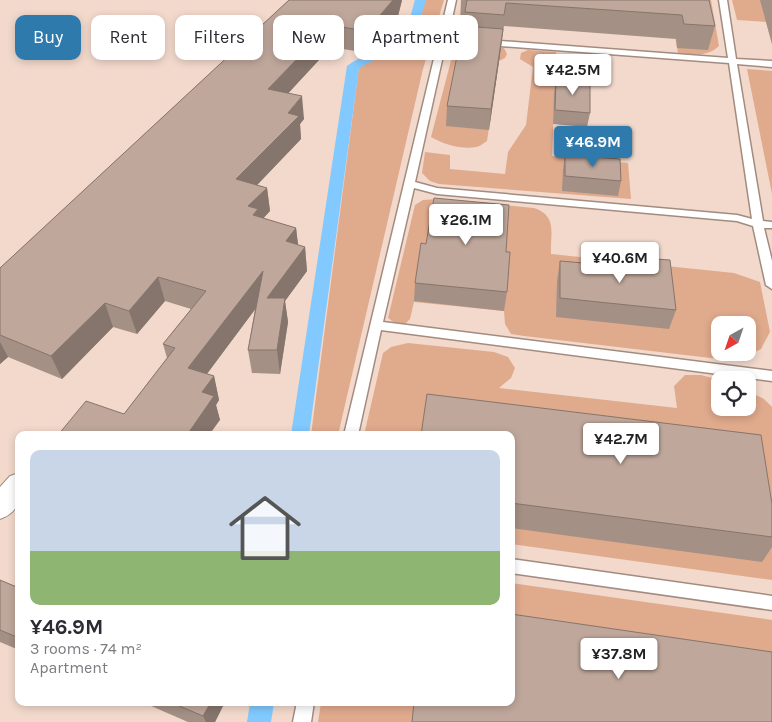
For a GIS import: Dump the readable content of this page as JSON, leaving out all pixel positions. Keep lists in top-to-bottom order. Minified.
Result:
{"north":"bottom left","page":{"chip":["Buy","Rent","Filters","New","Apartment"],"price":["¥42.5M","¥46.9M","¥26.1M","¥40.6M","¥42.7M","¥37.8M"],"list":[{"name":"¥46.9M","note":"3 rooms · 74 m² · Apartment"}]}}
